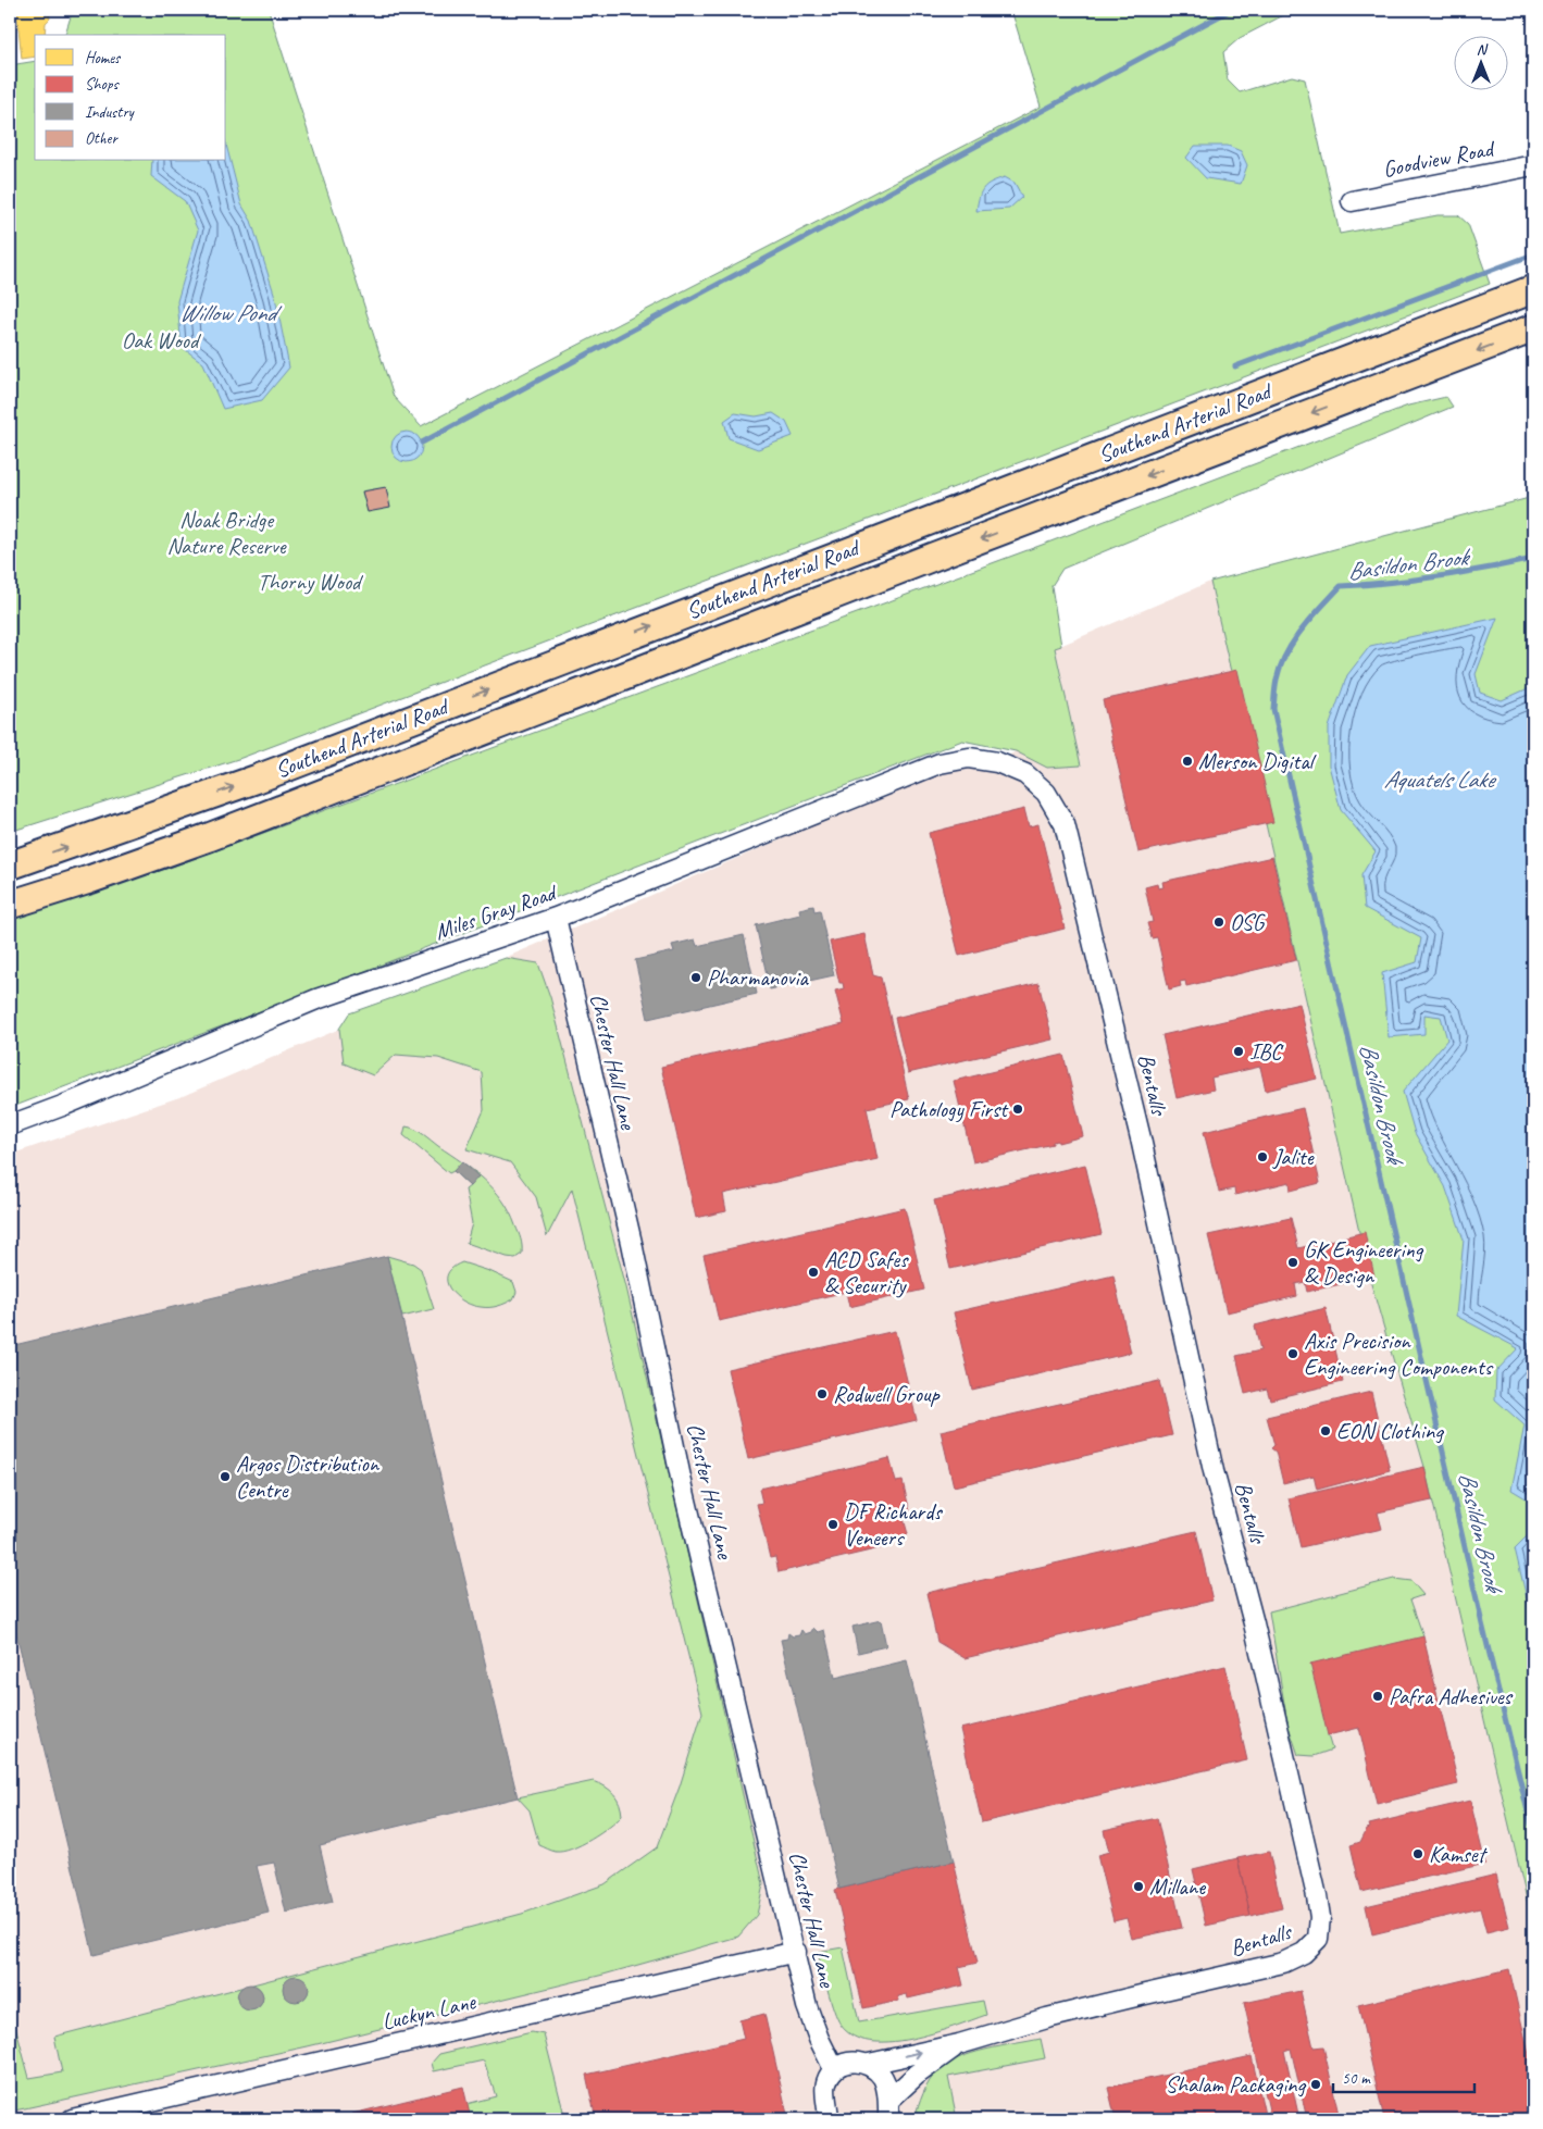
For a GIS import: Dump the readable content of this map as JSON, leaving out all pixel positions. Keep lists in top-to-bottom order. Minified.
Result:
{"streets":{"highway":["Southend Arterial Road"],"street":["Goodview Road","Miles Gray Road","Chester Hall Lane","Bentalls","Luckyn Lane"]},"crossings":[["Miles Gray Road","Chester Hall Lane"],["Miles Gray Road","Bentalls"],["Chester Hall Lane","Bentalls"],["Chester Hall Lane","Luckyn Lane"]],"water":["Willow Pond","Basildon Brook","Aquatels Lake"],"parks":["Oak Wood","Noak Bridge Nature Reserve","Thorny Wood"],"places":["Merson Digital","OSG","Pharmanovia","IBC","Pathology First","Jalite","GK Engineering & Design","ACD Safes & Security","Axis Precision Engineering Components","Rodwell Group","EON Clothing","Argos Distribution Centre","DF Richards Veneers","Pafra Adhesives","Kamset","Millane","Shalam Packaging"],"legend":["Homes","Shops","Industry","Other"],"scale_bar":"50 m","north":"top"}
